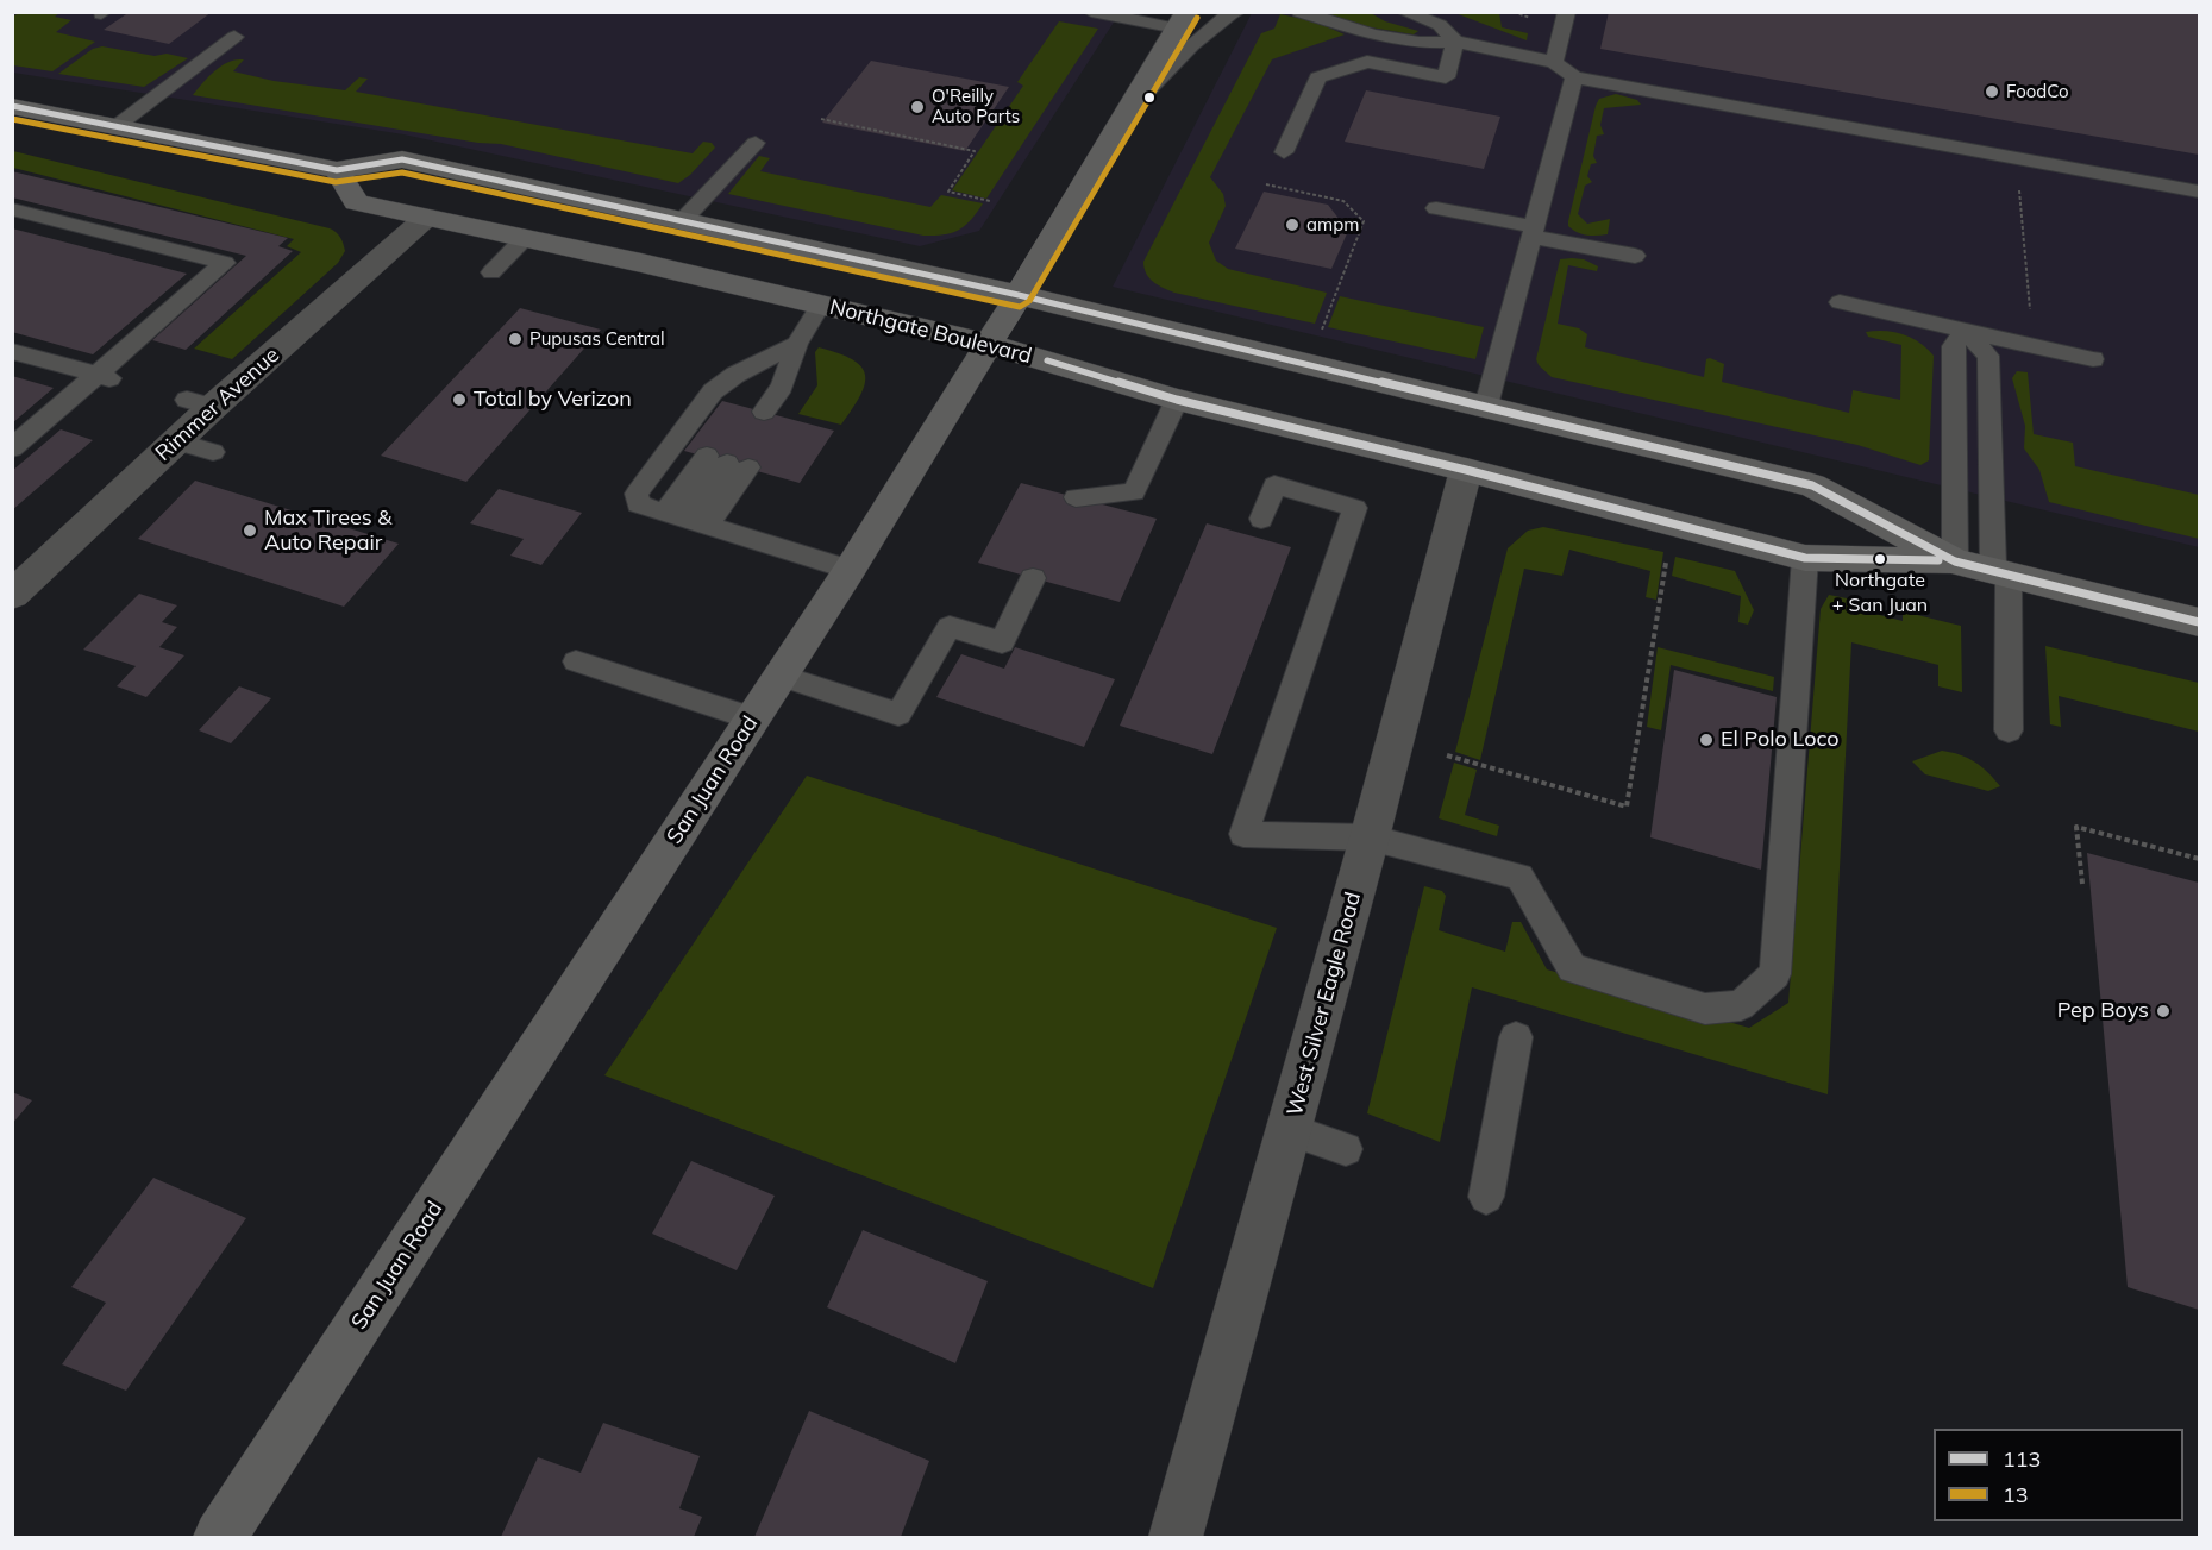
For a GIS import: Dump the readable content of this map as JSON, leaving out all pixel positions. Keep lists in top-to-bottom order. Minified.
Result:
{"streets":{"main road":["Northgate Boulevard","San Juan Road"],"street":["Rimmer Avenue","West Silver Eagle Road"]},"crossings":[["Northgate Boulevard","Rimmer Avenue"],["Northgate Boulevard","San Juan Road"],["Northgate Boulevard","West Silver Eagle Road"]],"places":["FoodCo","O'Reilly Auto Parts","ampm","Pupusas Central","Total by Verizon","Max Tirees & Auto Repair","Northgate + San Juan","El Polo Loco","Pep Boys"],"lines":["transit line 13","transit line 113"],"legend":["113","13"]}
